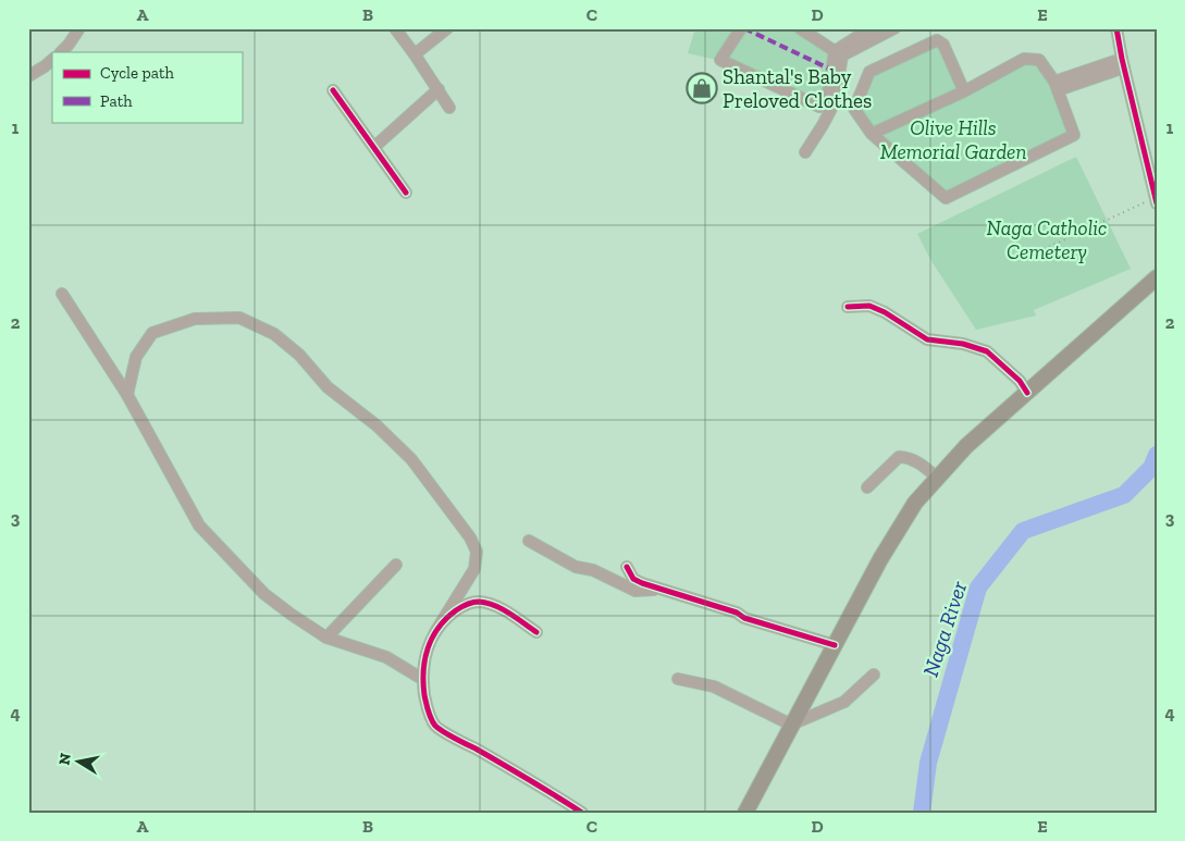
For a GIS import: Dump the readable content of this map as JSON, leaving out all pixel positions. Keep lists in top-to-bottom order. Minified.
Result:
{"water":["Naga River"],"parks":["Olive Hills Memorial Garden","Naga Catholic Cemetery"],"places":{"shop":["Shantal's Baby Preloved Clothes"]},"legend":["Cycle path","Path"],"north":"left","grid":{"columns":["A","B","C","D","E"],"rows":["1","2","3","4"]}}
